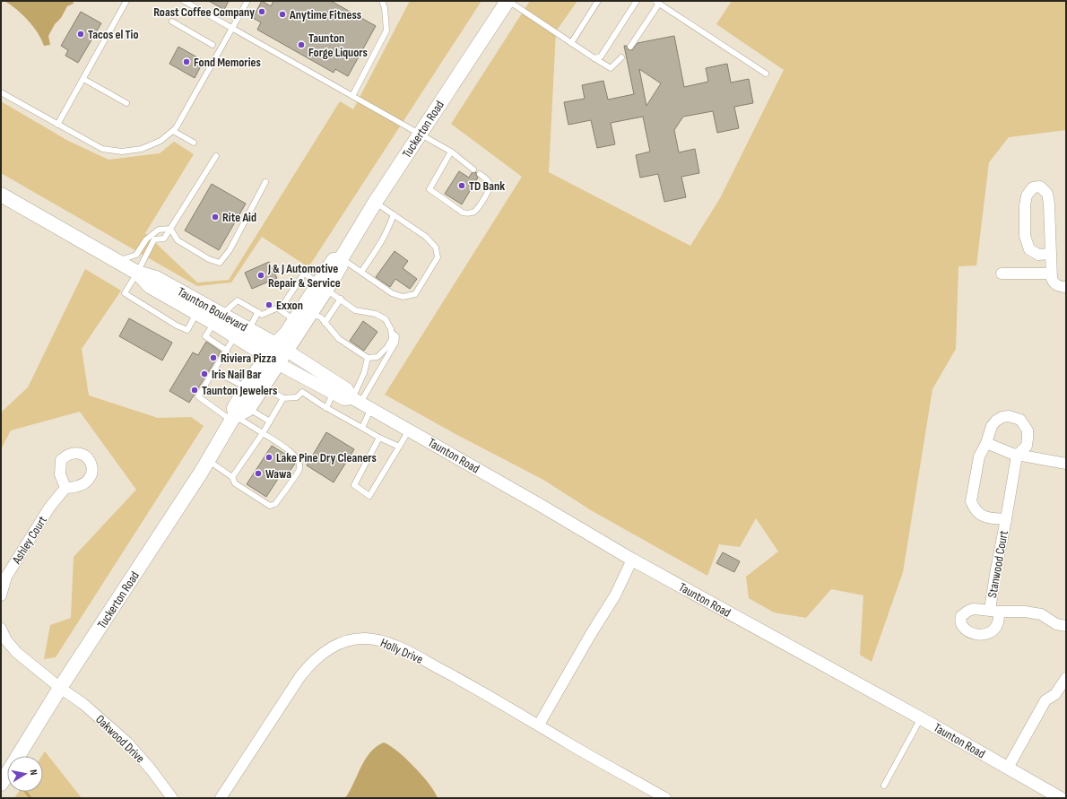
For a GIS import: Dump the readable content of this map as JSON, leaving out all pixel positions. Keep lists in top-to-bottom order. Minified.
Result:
{"streets":{"main road":["Tuckerton Road","Taunton Boulevard"],"street":["Taunton Road","Ashley Court","Stanwood Court","Holly Drive","Oakwood Drive"]},"crossings":[["Tuckerton Road","Taunton Boulevard"],["Tuckerton Road","Taunton Road"],["Tuckerton Road","Oakwood Drive"],["Taunton Boulevard","Taunton Road"]],"places":["Roast Coffee Company","Anytime Fitness","Tacos el Tio","Taunton Forge Liquors","Fond Memories","TD Bank","Rite Aid","J & J Automotive Repair & Service","Exxon","Riviera Pizza","Iris Nail Bar","Taunton Jewelers","Lake Pine Dry Cleaners","Wawa"],"north":"right"}
